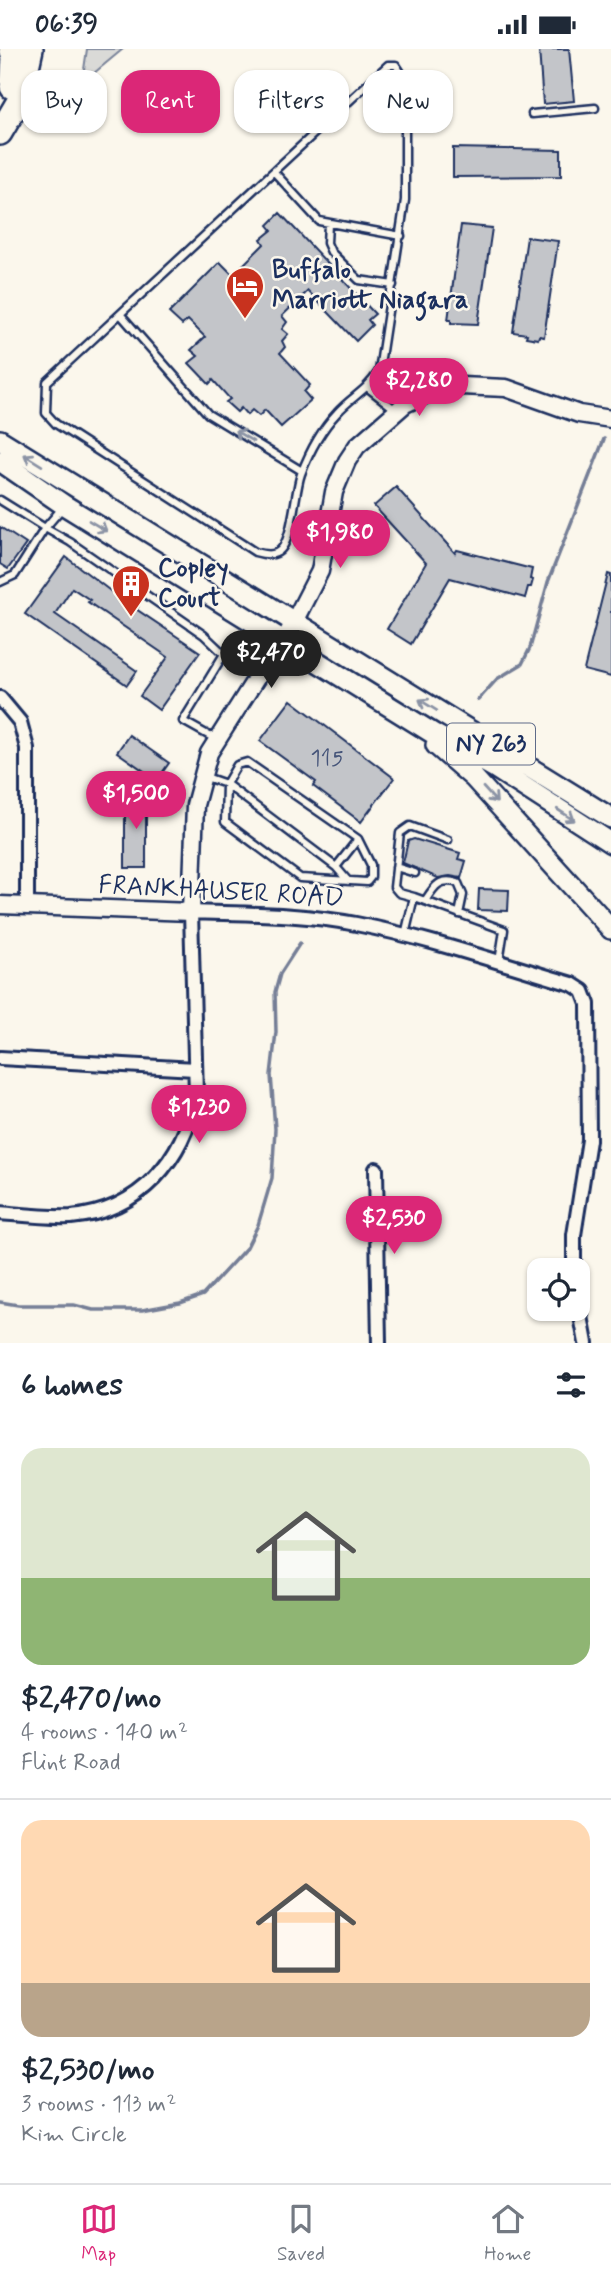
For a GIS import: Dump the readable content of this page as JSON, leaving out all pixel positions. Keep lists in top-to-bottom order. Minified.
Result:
{"streets":{"main road":["NY 263"],"street":["FRANKHAUSER ROAD"]},"places":{"hotel":["Buffalo Marriott Niagara"],"building":["Copley Court"]},"house_numbers":["115"],"page":{"status":"06:39","chip":["Buy","Rent","Filters","New"],"price":["$2,280","$1,980","$2,470","$1,500","$1,230","$2,530"],"heading":"6 homes","list":[{"name":"$2,470/mo","note":"4 rooms · 140 m² · Flint Road"},{"name":"$2,530/mo","note":"3 rooms · 113 m² · Kim Circle"}],"tabs":["Map","Saved","Home"]}}
